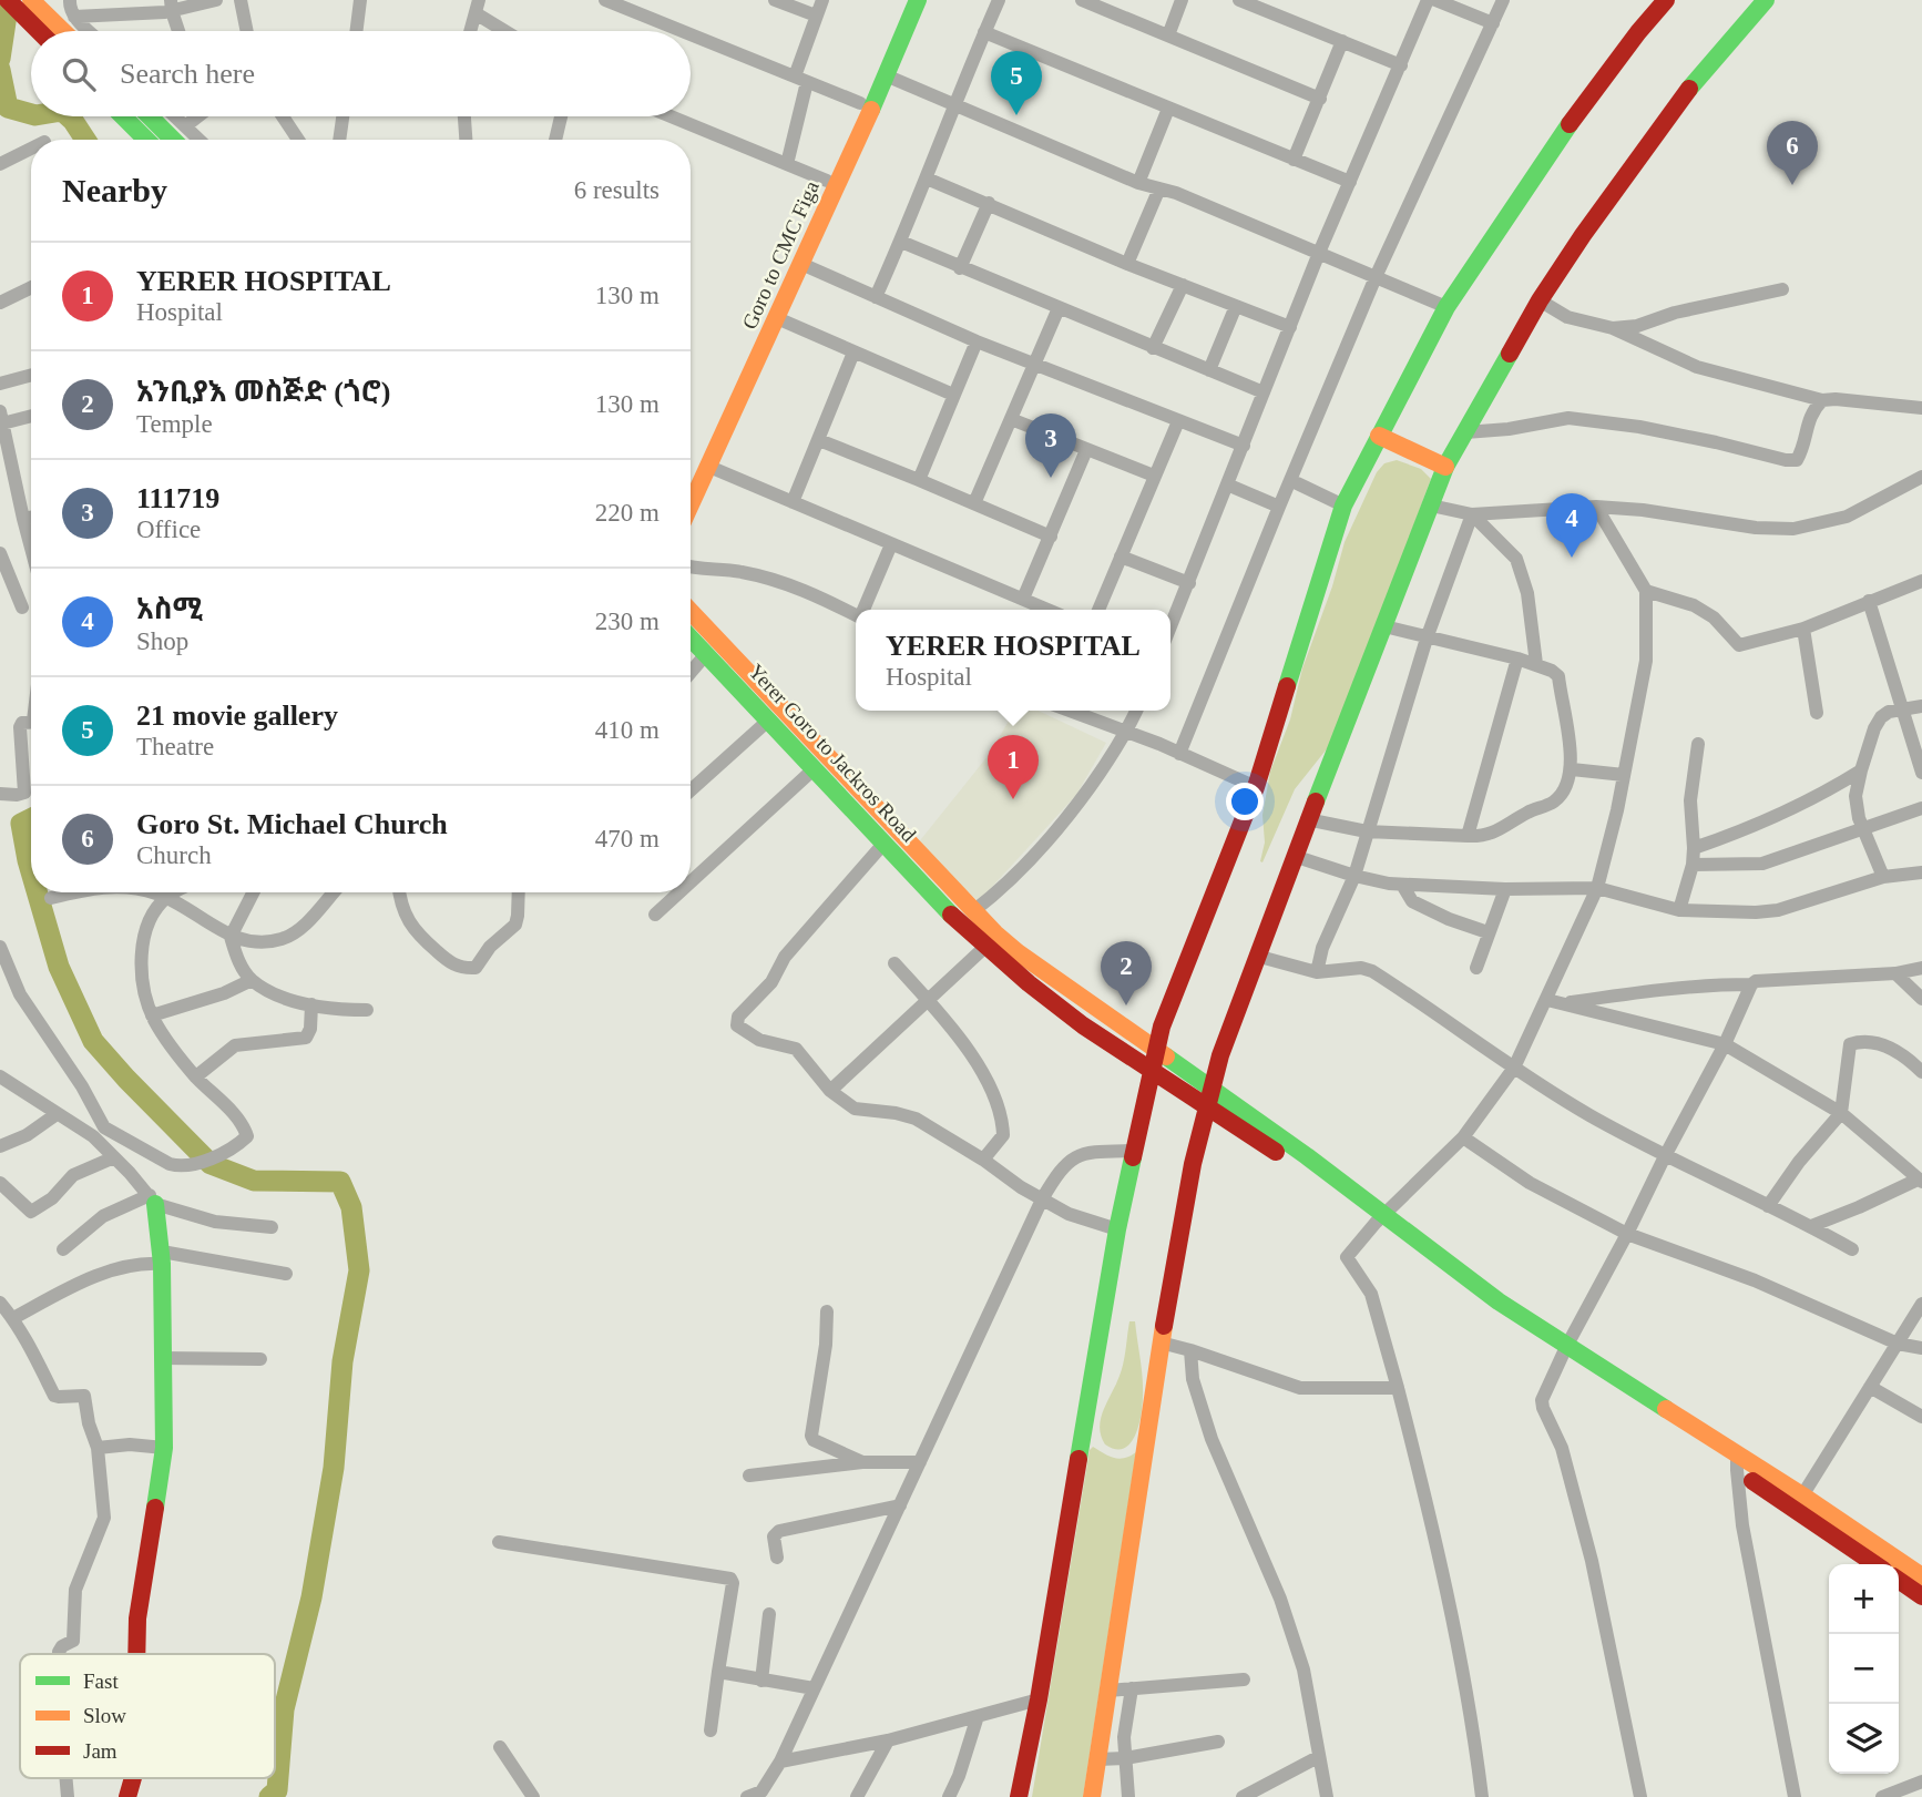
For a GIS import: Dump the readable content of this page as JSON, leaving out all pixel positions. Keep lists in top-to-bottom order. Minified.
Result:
{"streets":{"main road":["Goro to CMC Figa","Yerer Goro to Jackros Road"]},"legend":["Fast","Slow","Jam"],"page":{"search":"Search here","pins":["5","6","3","4","1","2"],"heading":["Nearby","6 results"],"list":[{"mark":"1","name":"YERER HOSPITAL","note":"Hospital","value":"130 m"},{"mark":"2","name":"አንቢያእ መስጅድ (ጎሮ)","note":"Temple","value":"130 m"},{"mark":"3","name":"111719","note":"Office","value":"220 m"},{"mark":"4","name":"አስሚ","note":"Shop","value":"230 m"},{"mark":"5","name":"21 movie gallery","note":"Theatre","value":"410 m"},{"mark":"6","name":"Goro St. Michael Church","note":"Church","value":"470 m"}],"popup":["YERER HOSPITAL","Hospital"],"map_buttons":["+","−"]}}
